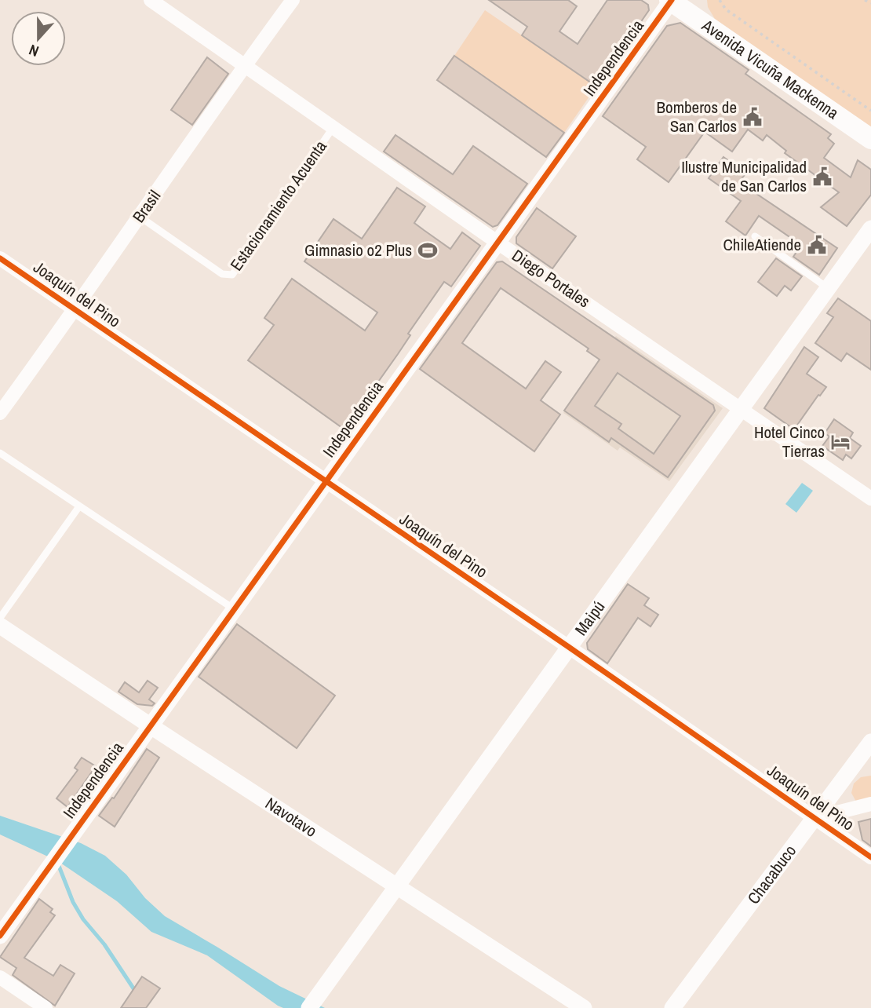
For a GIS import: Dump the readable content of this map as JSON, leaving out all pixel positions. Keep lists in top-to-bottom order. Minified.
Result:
{"streets":{"main road":["Avenida Vicuña Mackenna"],"street":["Independencia","Brasil","Diego Portales","Joaquín del Pino","Maipú","Navotavo","Chacabuco"],"lane":["Estacionamiento Acuenta"]},"crossings":[["Independencia","Avenida Vicuña Mackenna"],["Independencia","Diego Portales"],["Independencia","Joaquín del Pino"],["Independencia","Navotavo"],["Estacionamiento Acuenta","Brasil"],["Estacionamiento Acuenta","Diego Portales"],["Brasil","Diego Portales"],["Brasil","Joaquín del Pino"],["Diego Portales","Maipú"],["Joaquín del Pino","Maipú"],["Joaquín del Pino","Chacabuco"],["Maipú","Navotavo"]],"places":{"public building":["Bomberos de San Carlos","Ilustre Municipalidad de San Carlos","ChileAtiende"],"sports":["Gimnasio o2 Plus"],"hotel":["Hotel Cinco Tierras"]},"north":"bottom"}
